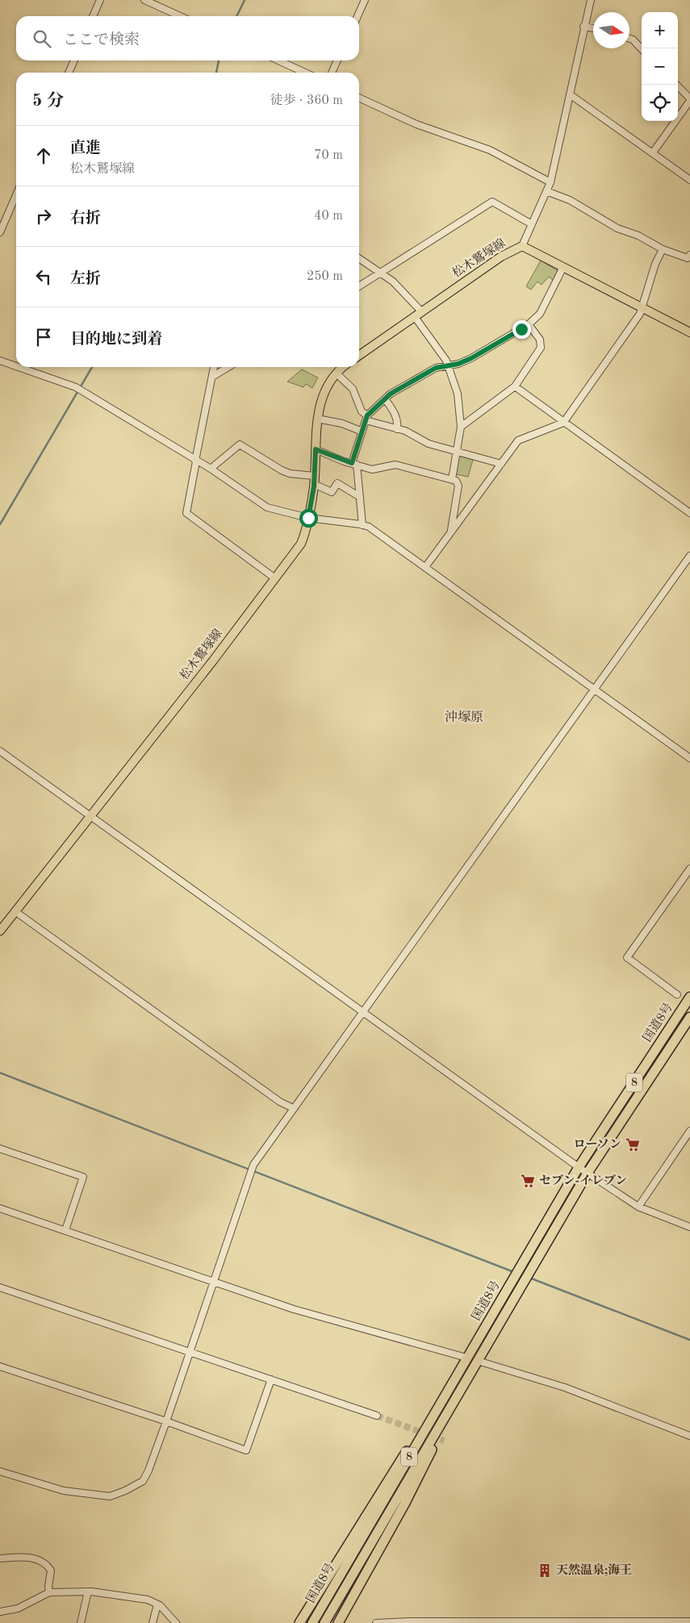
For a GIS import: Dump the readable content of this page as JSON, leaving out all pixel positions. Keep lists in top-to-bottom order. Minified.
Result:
{"streets":{"highway":["国道8号","8"],"main road":["松木鷲塚線"]},"crossings":[["国道8号","8"]],"districts":["沖塚原"],"places":{"supermarket":["ローソン","セブン-イレブン"],"building":["天然温泉;海王"]},"north":"right","page":{"map_buttons":["+","−"],"search":"ここで検索","heading":["5 分","徒歩 · 360 m"],"list":[["直進","松木鷲塚線","70 m"],["右折","40 m"],["左折","250 m"],"目的地に到着"]}}
